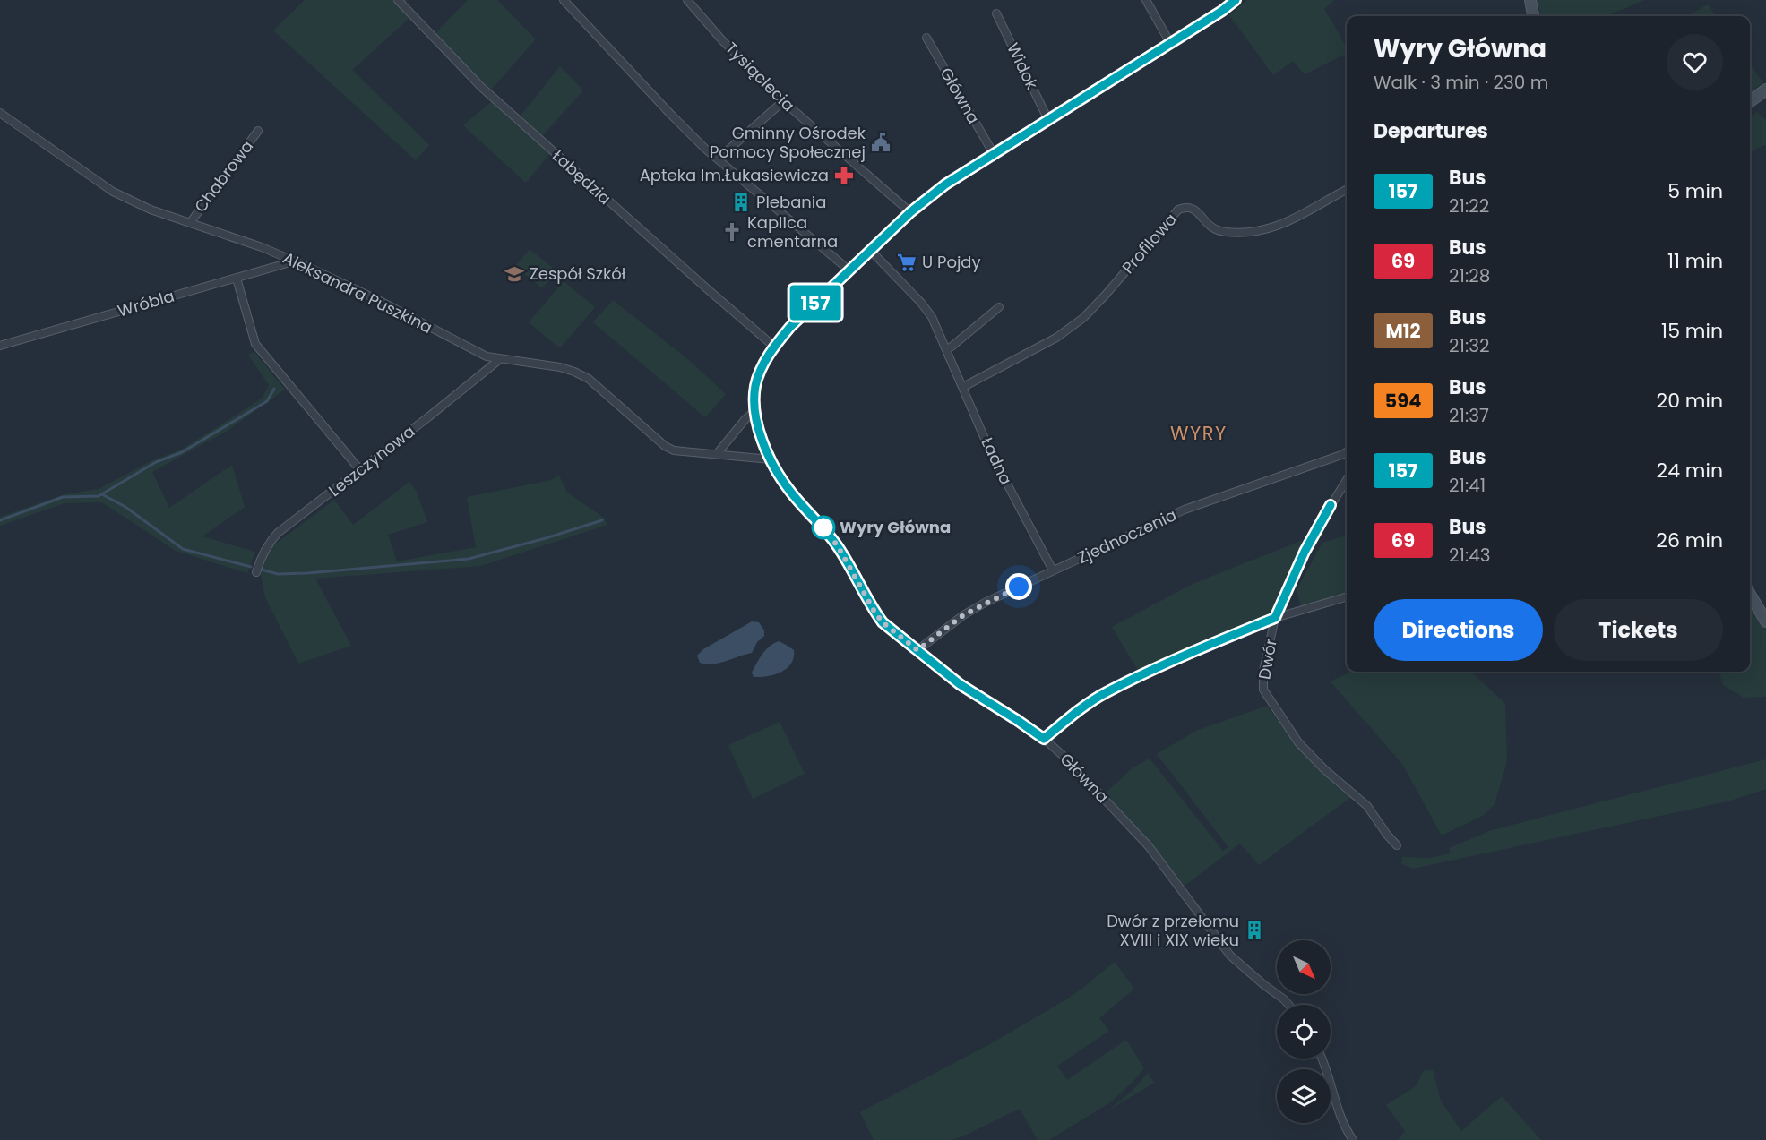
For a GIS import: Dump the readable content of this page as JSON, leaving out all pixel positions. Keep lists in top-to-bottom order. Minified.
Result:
{"streets":{"street":["Widok","Tysiąclecia","Główna","Chabrowa","Łabędzia","Profilowa","Aleksandra Puszkina","Wróbla","Leszczynowa","Ładna","Zjednoczenia","Dwór"]},"crossings":[["Widok","Główna"],["Tysiąclecia","Główna"],["Główna","Łabędzia"],["Główna","Aleksandra Puszkina"],["Główna","Ładna"],["Główna","Zjednoczenia"],["Chabrowa","Aleksandra Puszkina"],["Profilowa","Ładna"],["Aleksandra Puszkina","Wróbla"],["Aleksandra Puszkina","Leszczynowa"],["Ładna","Zjednoczenia"]],"districts":["WYRY"],"places":{"public building":["Gminny Ośrodek Pomocy Społecznej"],"pharmacy":["Apteka Im.Łukasiewicza"],"building":["Plebania","Dwór z przełomu XVIII i XIX wieku"],"church":["Kaplica cmentarna"],"supermarket":["U Pojdy"],"school or university":["Zespół Szkół"],"other":["Wyry Główna"]},"lines":["bus line 157"],"north":"bottom right","page":{"on_map":"157","heading":[["Wyry Główna","Walk · 3 min · 230 m"],"Departures"],"list":[{"mark":"157","name":"Bus","note":"21:22","value":"5 min"},{"mark":"69","name":"Bus","note":"21:28","value":"11 min"},{"mark":"M12","name":"Bus","note":"21:32","value":"15 min"},{"mark":"594","name":"Bus","note":"21:37","value":"20 min"},{"mark":"157","name":"Bus","note":"21:41","value":"24 min"},{"mark":"69","name":"Bus","note":"21:43","value":"26 min"}],"buttons":["Directions","Tickets"]}}
